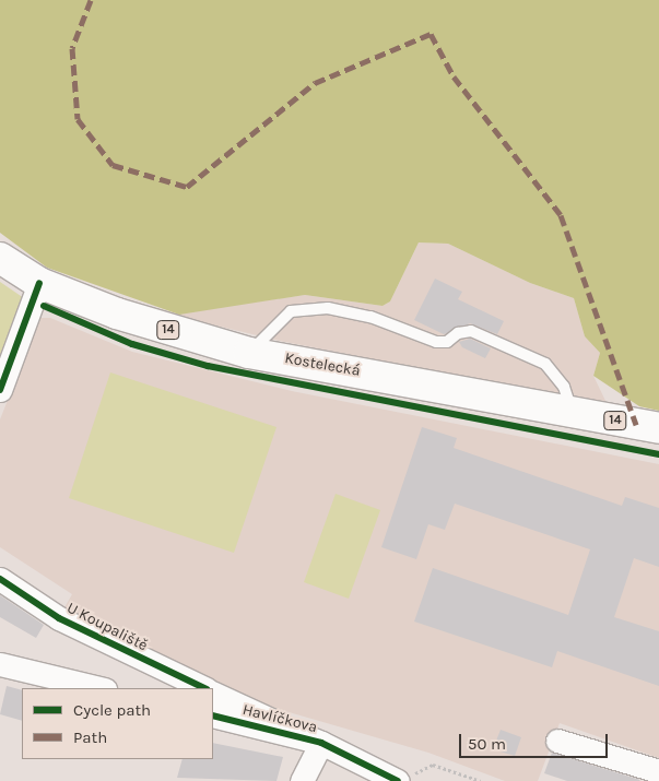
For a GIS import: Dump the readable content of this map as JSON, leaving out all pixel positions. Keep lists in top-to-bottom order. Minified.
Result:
{"streets":{"main road":["14","Kostelecká"],"street":["U Koupaliště","Havlíčkova"]},"legend":["Cycle path","Path"],"scale_bar":"50 m"}
